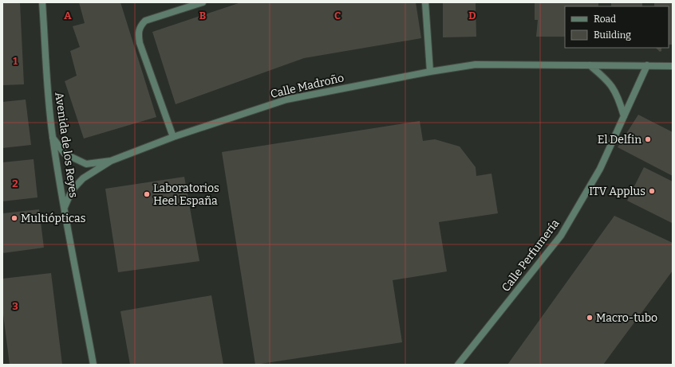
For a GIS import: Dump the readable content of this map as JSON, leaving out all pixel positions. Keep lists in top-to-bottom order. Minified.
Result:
{"streets":{"street":["Calle Madroño","Avenida de los Reyes","Calle Perfumería"]},"crossings":[["Calle Madroño","Avenida de los Reyes"],["Calle Madroño","Calle Perfumería"]],"places":["El Delfin","ITV Applus","Laboratorios Heel España","Multiópticas","Macro-tubo"],"legend":["Road","Building"],"grid":{"columns":["A","B","C","D"],"rows":["1","2","3"]}}
